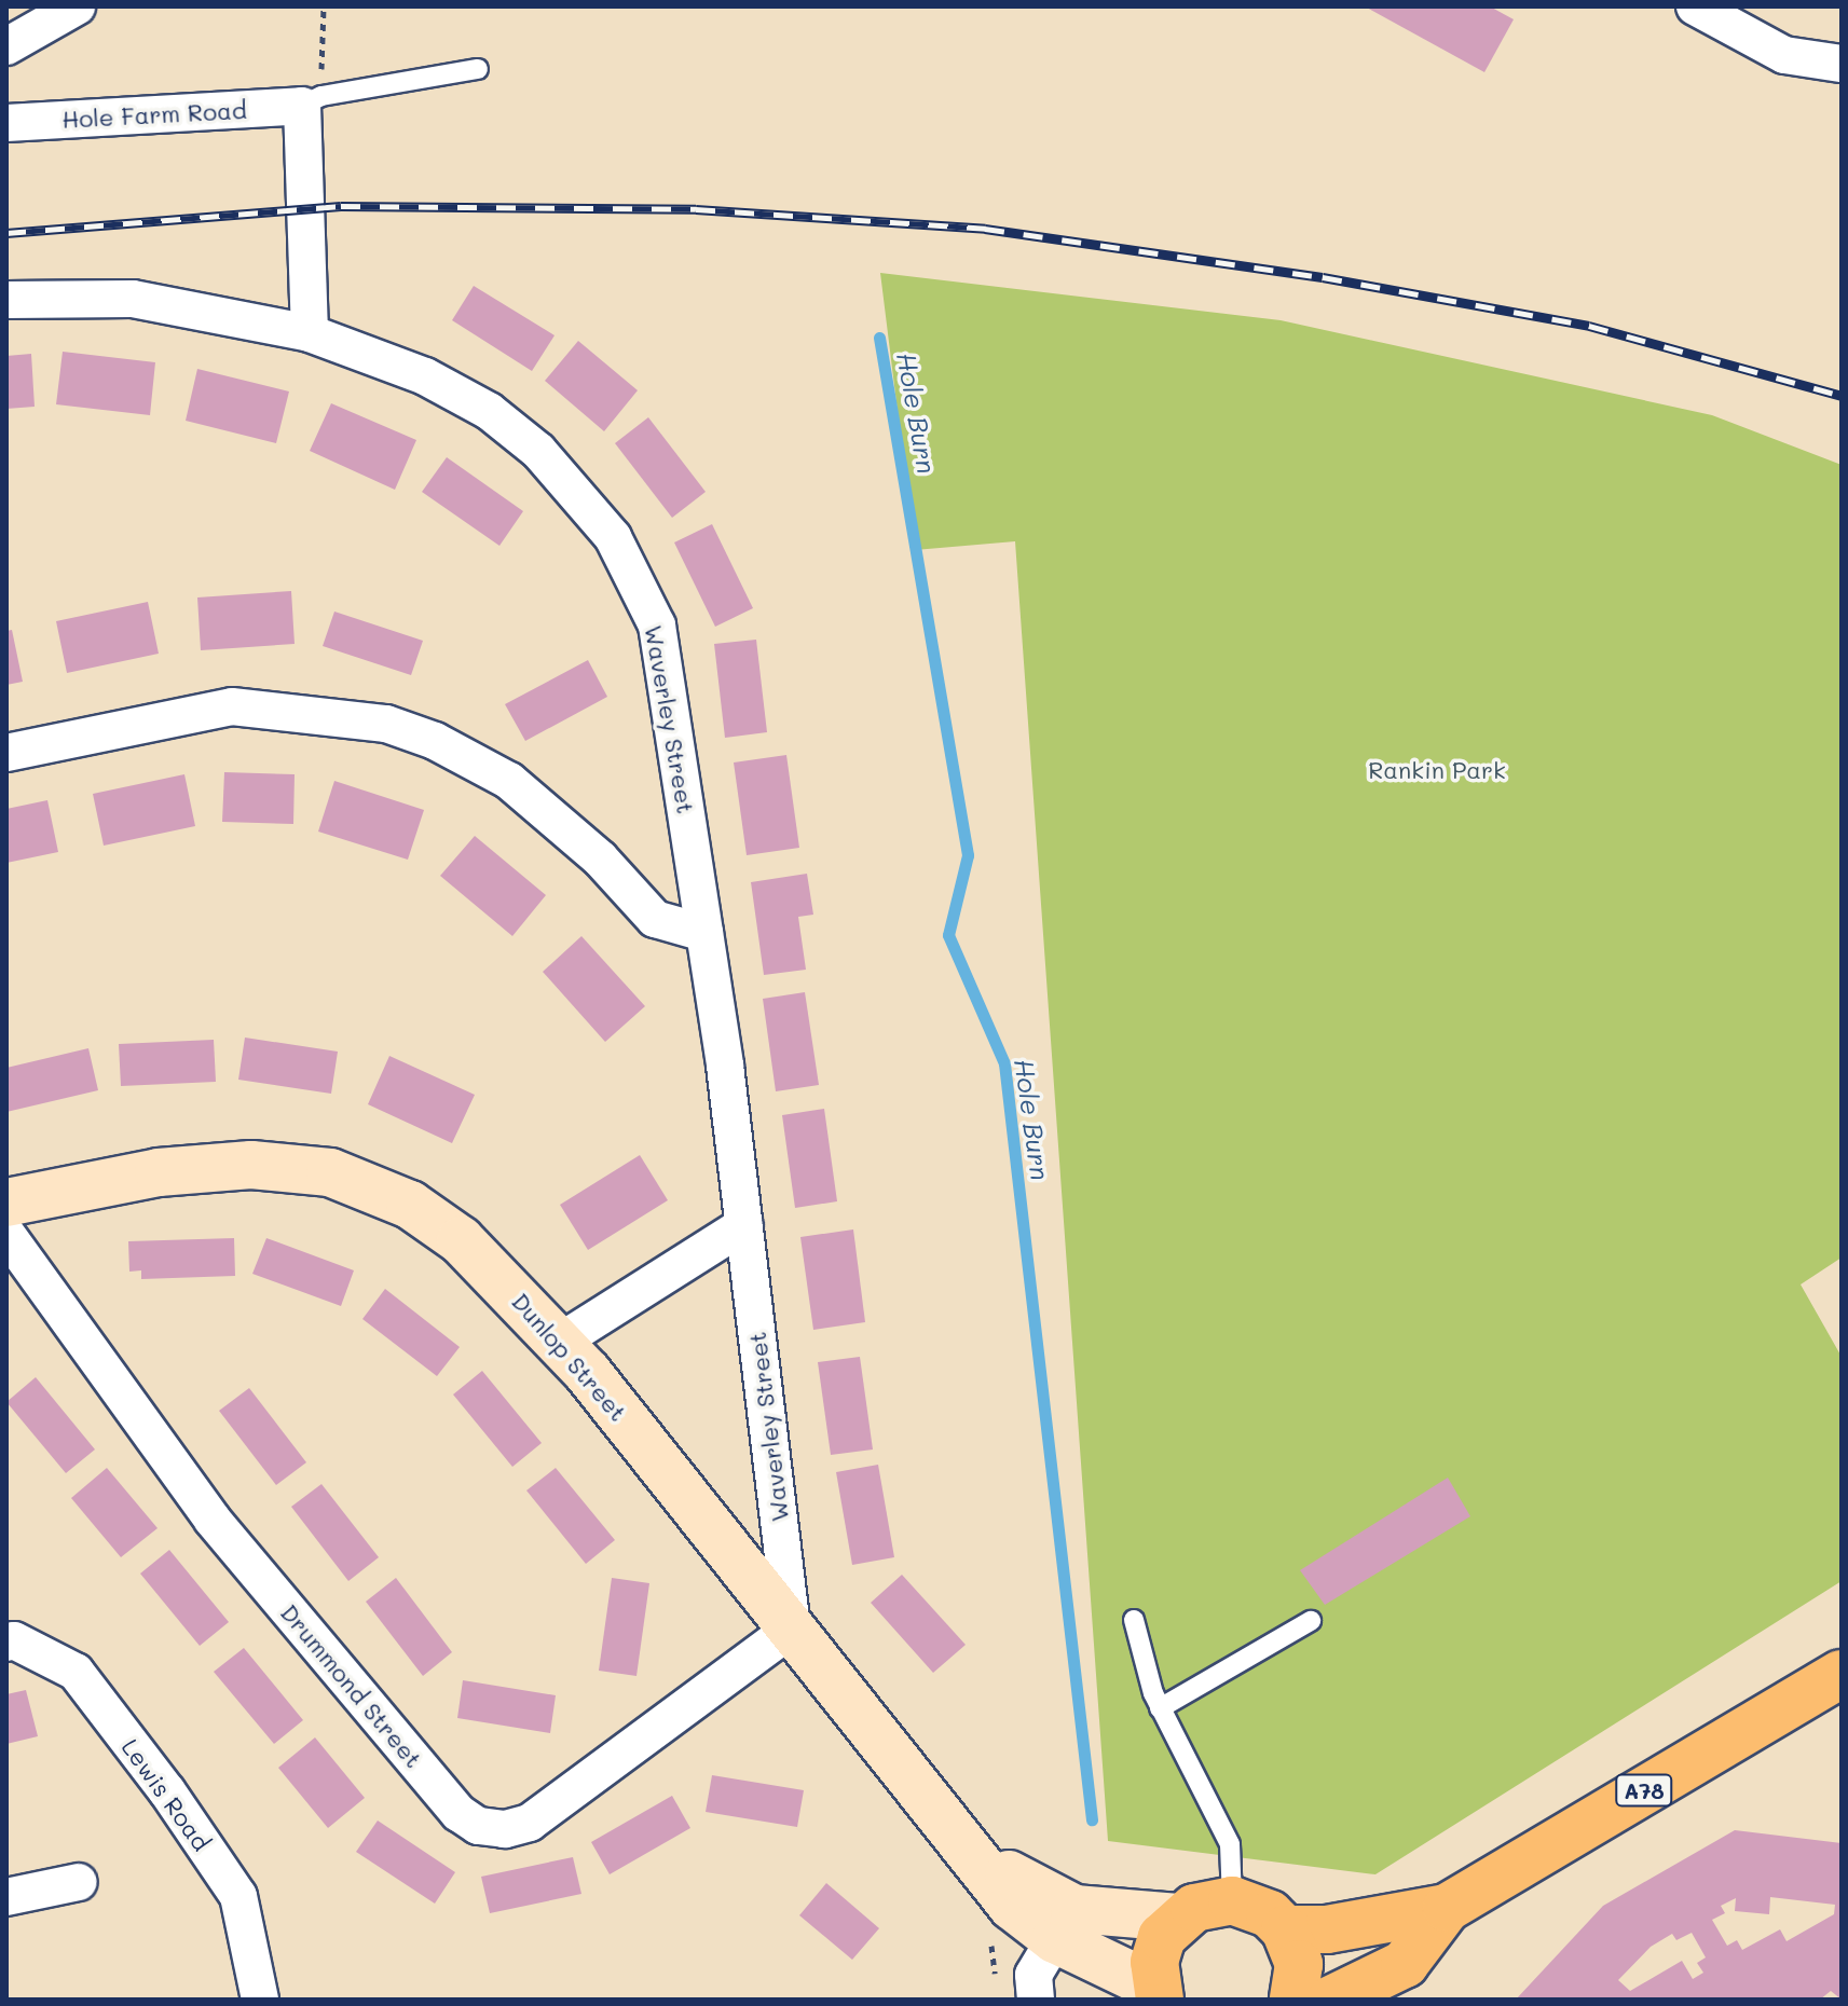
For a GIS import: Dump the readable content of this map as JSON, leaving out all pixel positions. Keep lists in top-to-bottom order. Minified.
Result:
{"streets":{"highway":["A78"],"main road":["Dunlop Street"],"street":["Hole Farm Road","Waverley Street","Drummond Street","Lewis Road"]},"crossings":[["Waverley Street","Dunlop Street"],["Waverley Street","Drummond Street"],["Dunlop Street","Drummond Street"]],"water":["Hole Burn"],"parks":["Rankin Park"]}
